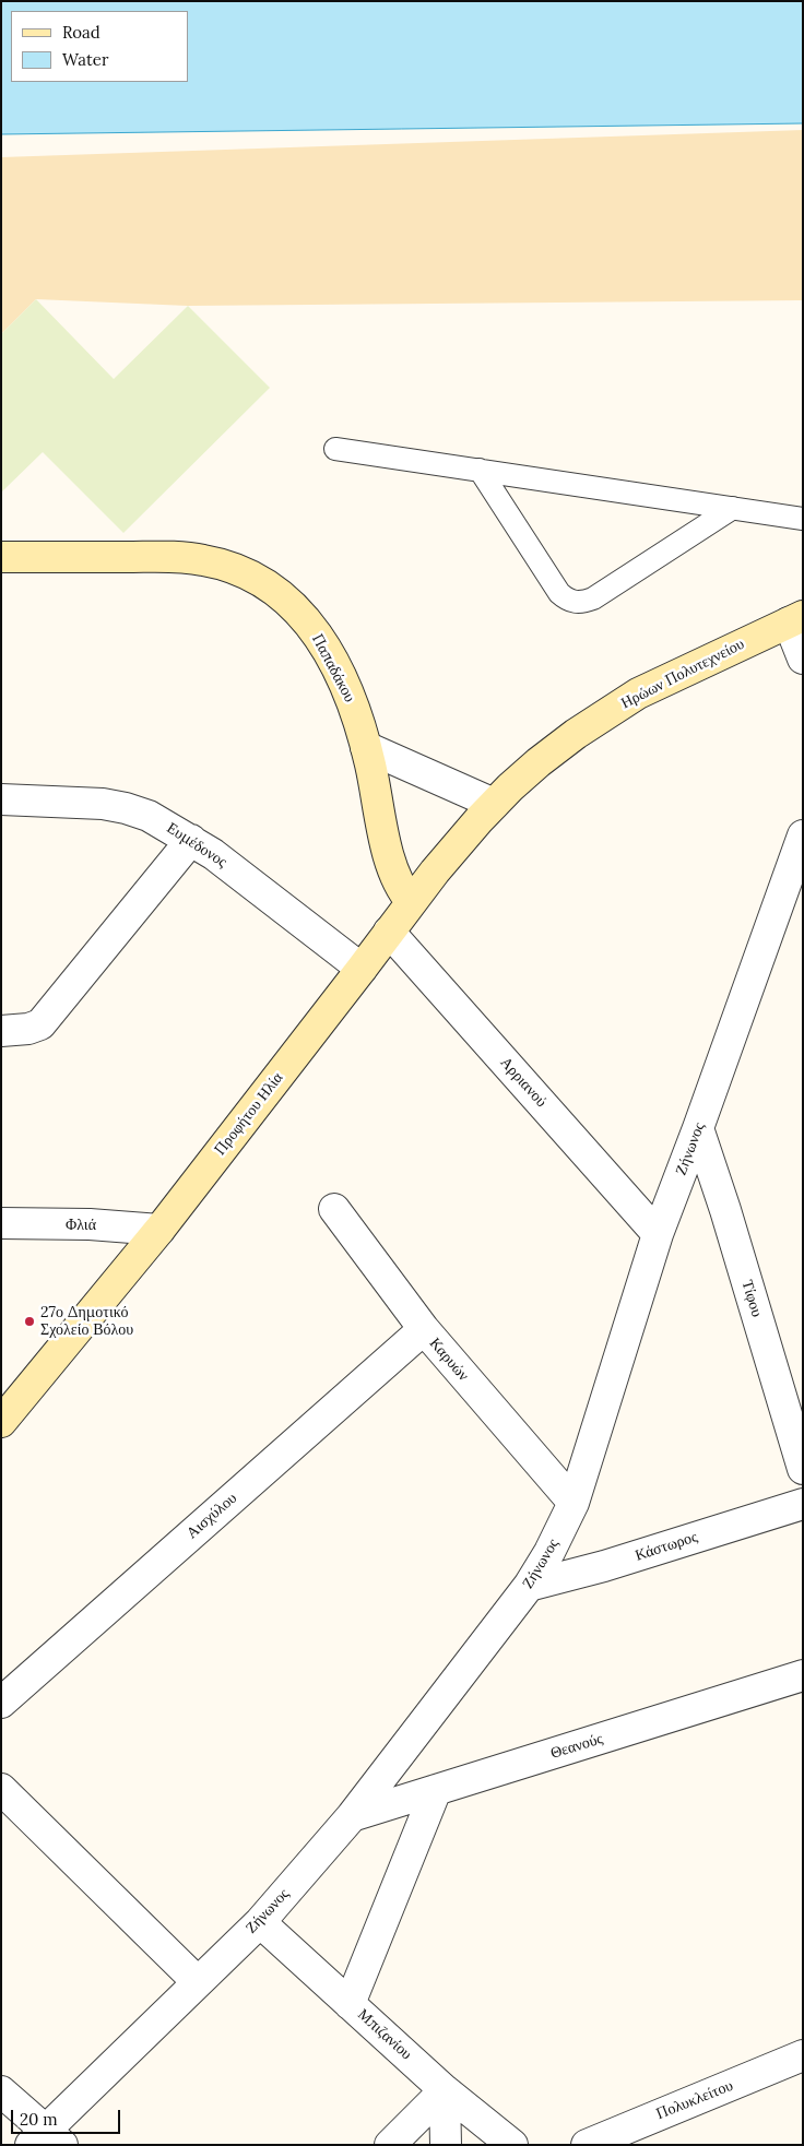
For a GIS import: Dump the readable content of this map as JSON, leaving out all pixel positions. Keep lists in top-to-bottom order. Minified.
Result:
{"streets":{"street":["Παπαδάκου","Ηρώων Πολυτεχνείου","Ευμέδονος","Αρριανού","Προφήτου Ηλία","Ζήνωνος","Φλιά","Τίφου","Καρυών","Αισχύλου","Κάστωρος","Θεανούς","Μπιζανίου","Πολυκλείτου"]},"crossings":[["Παπαδάκου","Προφήτου Ηλία"],["Ηρώων Πολυτεχνείου","Προφήτου Ηλία"],["Ευμέδονος","Προφήτου Ηλία"],["Αρριανού","Προφήτου Ηλία"],["Αρριανού","Ζήνωνος"],["Προφήτου Ηλία","Φλιά"],["Ζήνωνος","Τίφου"],["Ζήνωνος","Καρυών"],["Ζήνωνος","Κάστωρος"],["Ζήνωνος","Θεανούς"],["Ζήνωνος","Μπιζανίου"],["Καρυών","Αισχύλου"]],"places":["27ο Δημοτικό Σχολείο Βόλου"],"legend":["Road","Water"],"scale_bar":"20 m"}
